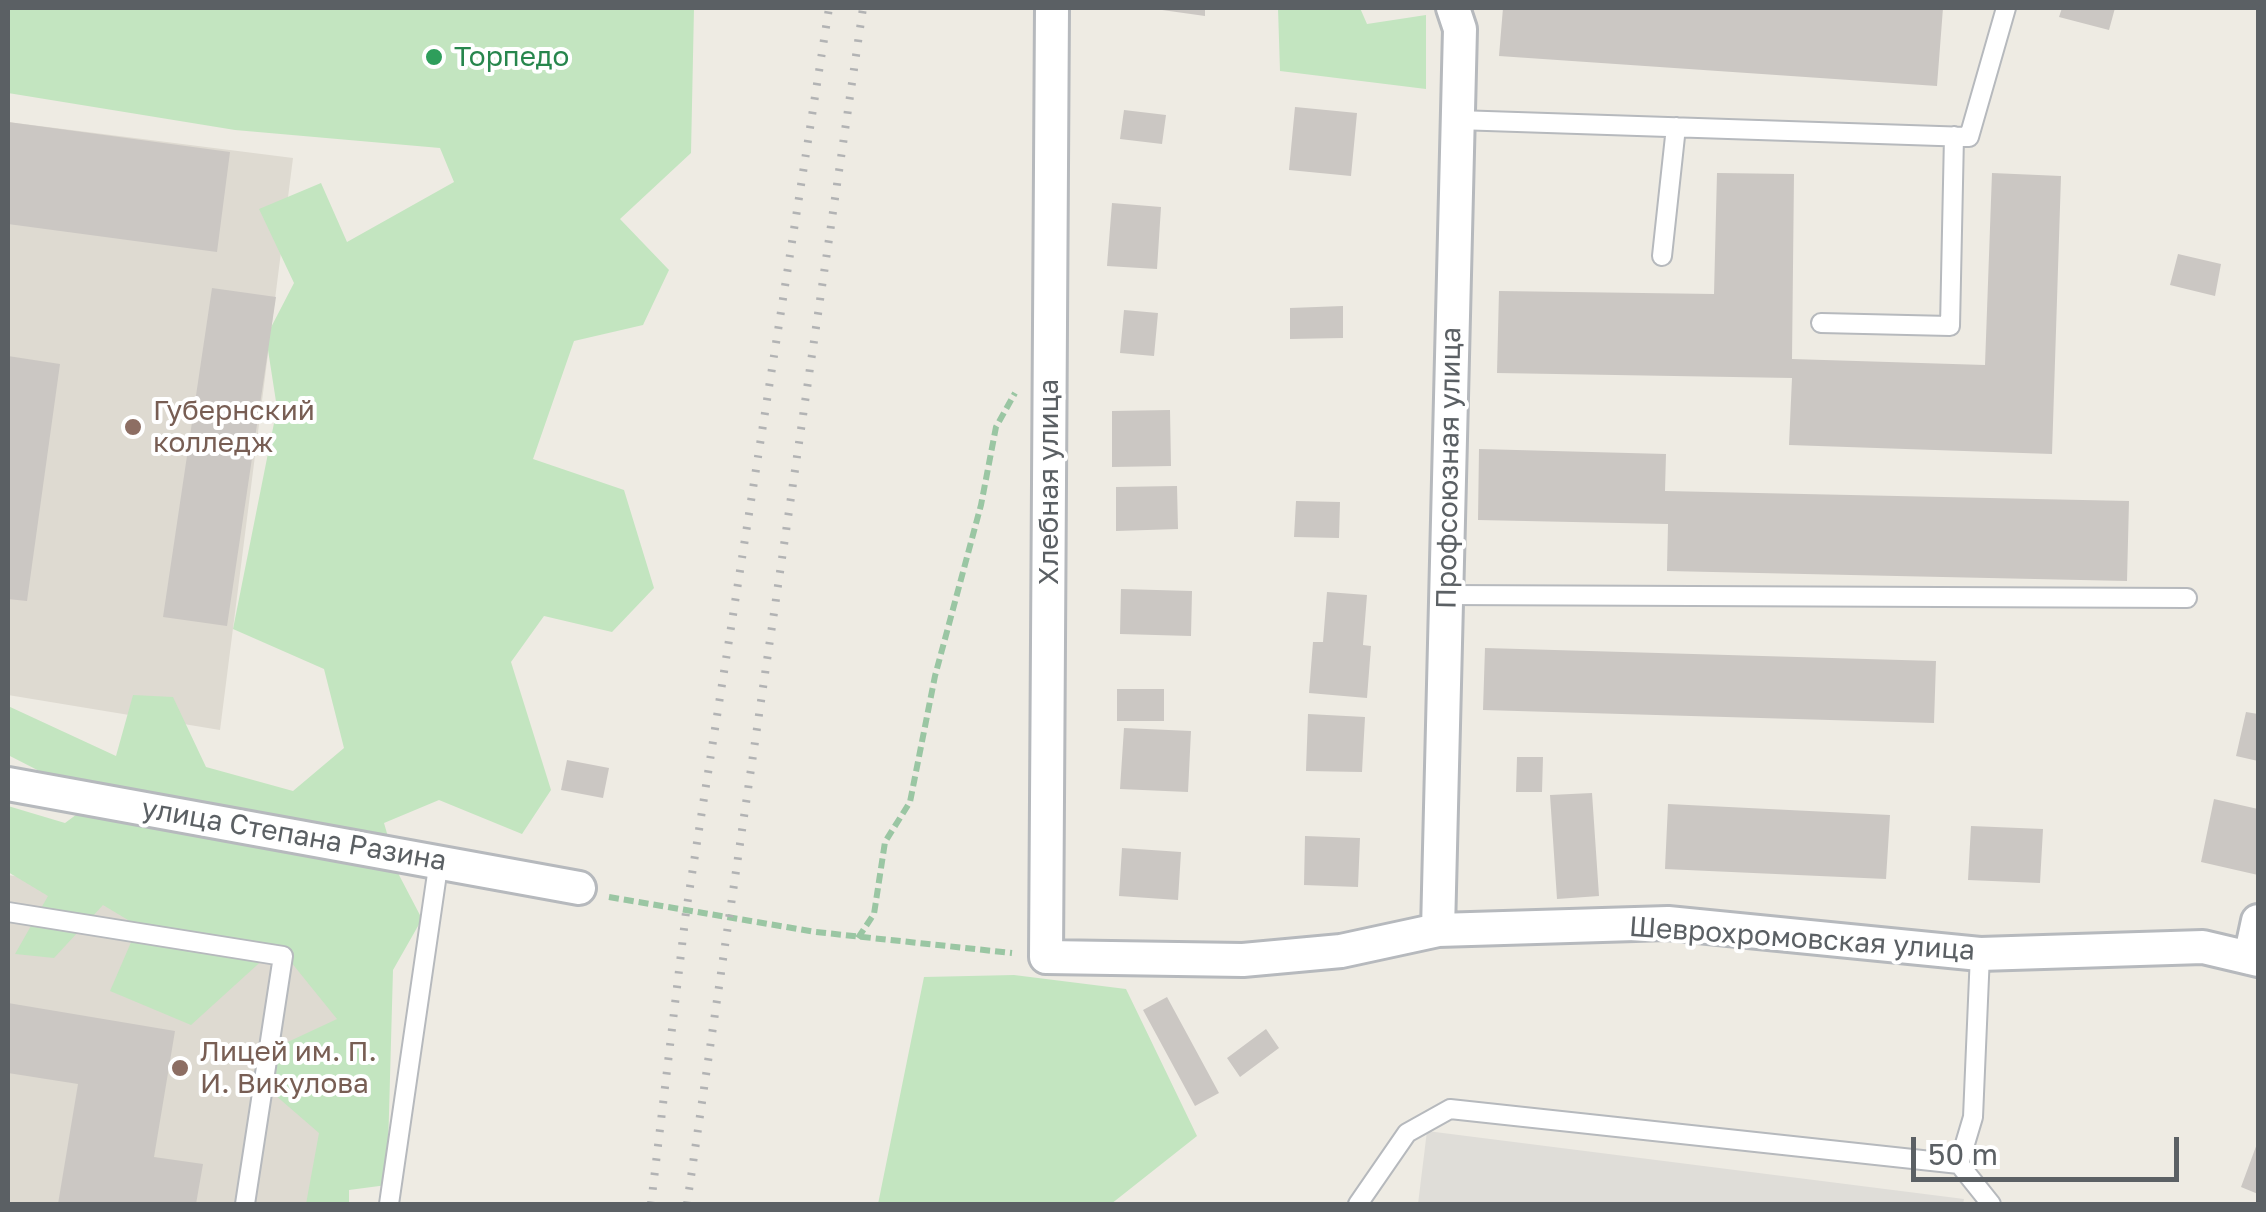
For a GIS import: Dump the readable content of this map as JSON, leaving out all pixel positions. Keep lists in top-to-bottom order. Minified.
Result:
{"streets":{"street":["Профсоюзная улица","Хлебная улица","улица Степана Разина","Шеврохромовская улица"]},"crossings":[["Профсоюзная улица","Шеврохромовская улица"],["Хлебная улица","Шеврохромовская улица"]],"places":["Торпедо","Губернский колледж","Лицей им. П. И. Викулова"],"scale_bar":"50 m"}
